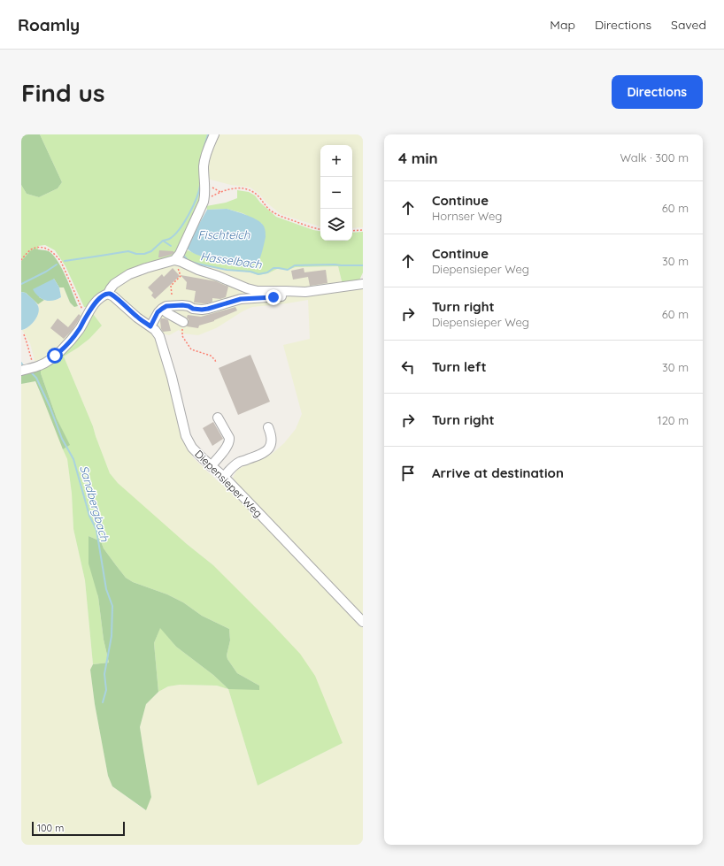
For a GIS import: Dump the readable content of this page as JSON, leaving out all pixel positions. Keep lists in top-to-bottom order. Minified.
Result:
{"streets":{"street":["Diepensieper Weg"]},"water":["Fischteich","Hasselbach","Sandbergbach"],"scale_bar":"100 m","page":{"header":"Roamly","nav":["Map","Directions","Saved"],"buttons":"Directions","title":"Find us","heading":["4 min","Walk · 300 m"],"map_buttons":["+","−"],"list":[["Continue","Hornser Weg","60 m"],["Continue","Diepensieper Weg","30 m"],["Turn right","Diepensieper Weg","60 m"],["Turn left","30 m"],["Turn right","120 m"],"Arrive at destination"],"scale":"100 m"}}
